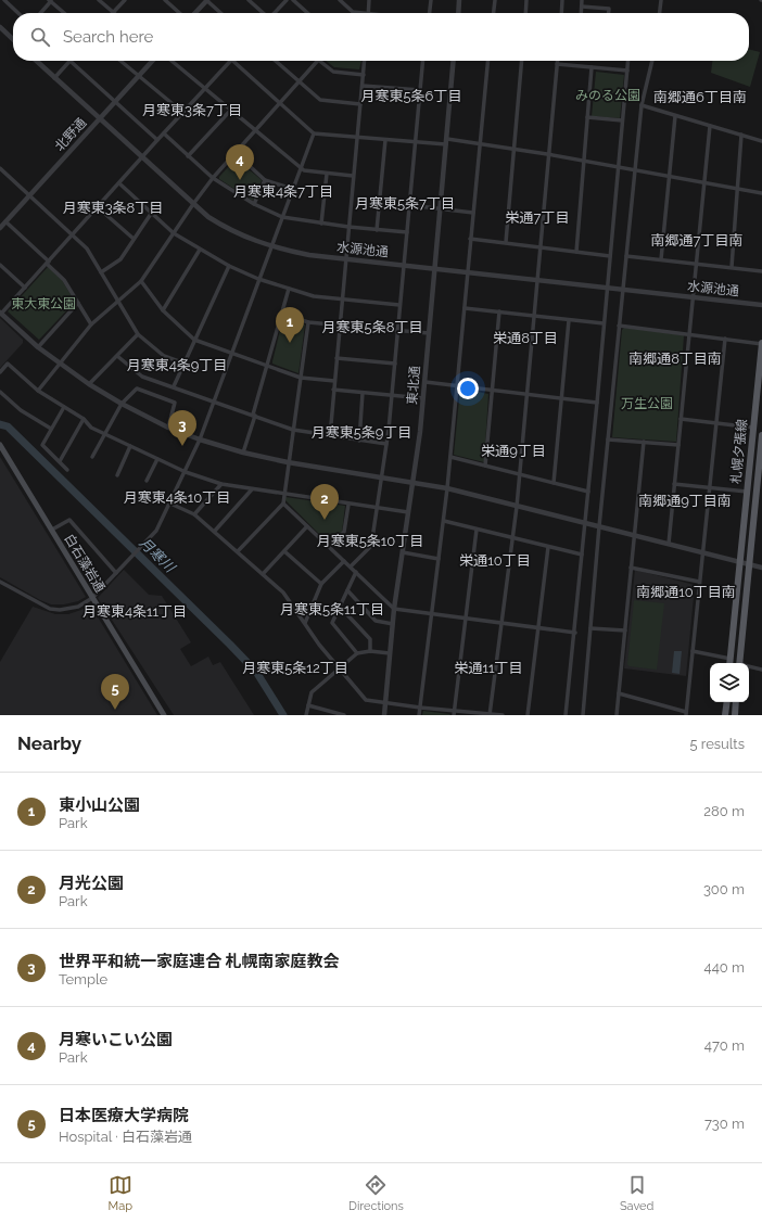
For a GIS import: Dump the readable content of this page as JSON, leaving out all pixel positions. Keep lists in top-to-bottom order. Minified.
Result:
{"streets":{"main road":["札幌夕張線","白石藻岩通"],"street":["北野通","水源池通","東北通"]},"crossings":[["北野通","水源池通"],["水源池通","東北通"]],"districts":["月寒東5条6丁目","南郷通6丁目南","月寒東3条7丁目","月寒東4条7丁目","月寒東5条7丁目","月寒東3条8丁目","栄通7丁目","南郷通7丁目南","月寒東5条8丁目","栄通8丁目","南郷通8丁目南","月寒東4条9丁目","月寒東5条9丁目","栄通9丁目","月寒東4条10丁目","南郷通9丁目南","月寒東5条10丁目","栄通10丁目","南郷通10丁目南","月寒東5条11丁目","月寒東4条11丁目","月寒東5条12丁目","栄通11丁目"],"water":["月寒川"],"parks":["みのる公園","東大東公園","万生公園"],"page":{"search":"Search here","pins":["4","1","3","2","5"],"heading":["Nearby","5 results"],"list":[{"mark":"1","name":"東小山公園","note":"Park","value":"280 m"},{"mark":"2","name":"月光公園","note":"Park","value":"300 m"},{"mark":"3","name":"世界平和統一家庭連合 札幌南家庭教会","note":"Temple","value":"440 m"},{"mark":"4","name":"月寒いこい公園","note":"Park","value":"470 m"},{"mark":"5","name":"日本医療大学病院","note":"Hospital · 白石藻岩通","value":"730 m"}],"nav":["Map","Directions","Saved"]}}
